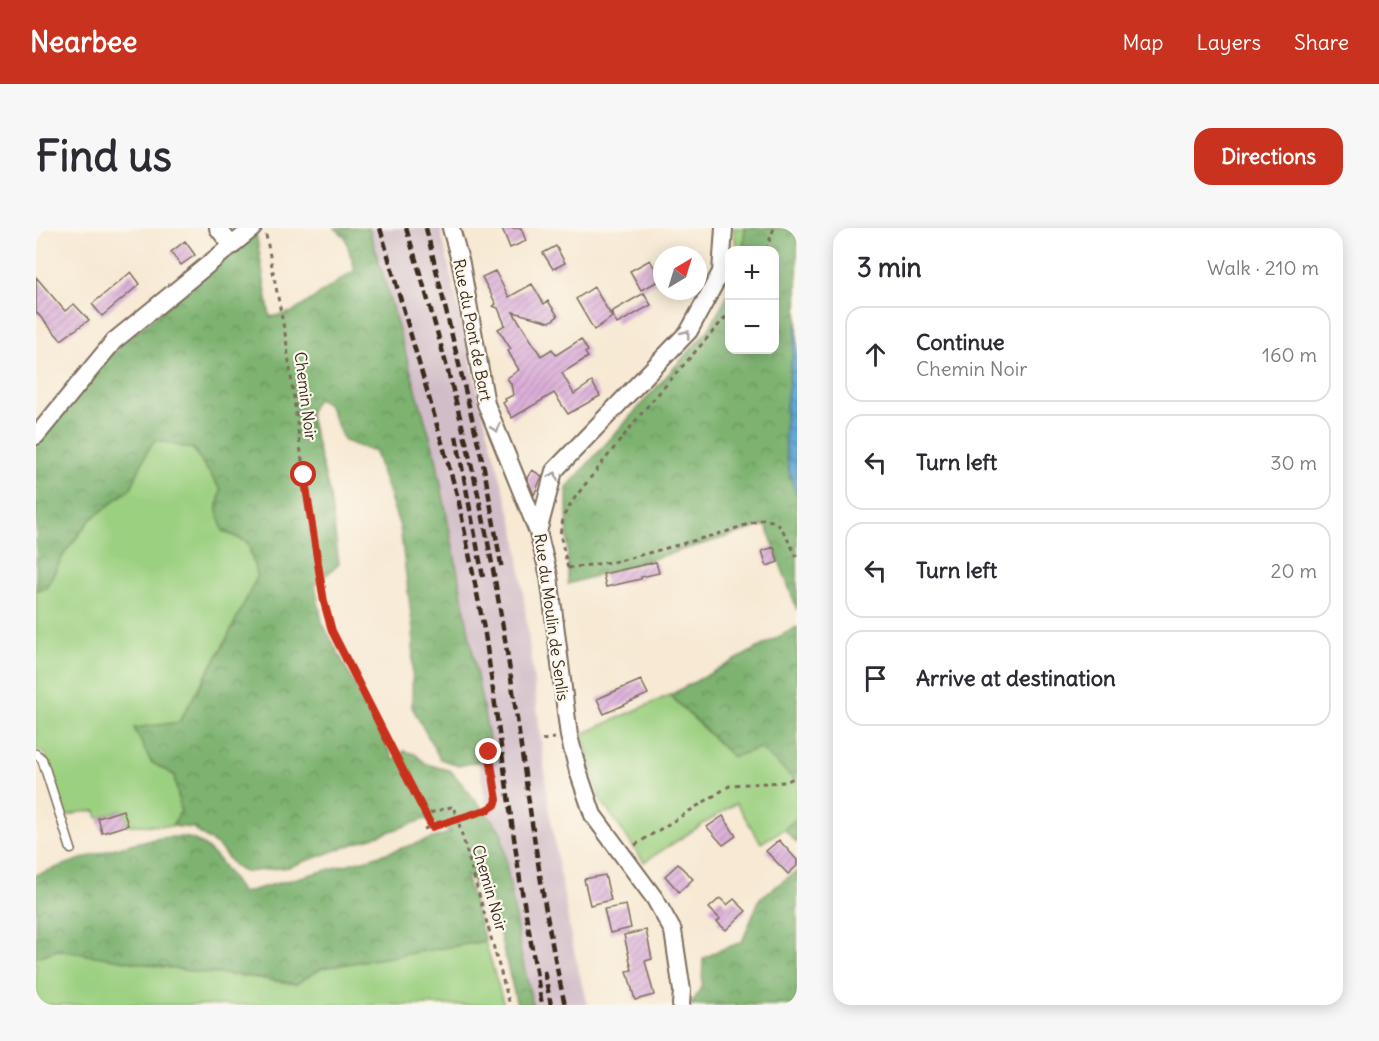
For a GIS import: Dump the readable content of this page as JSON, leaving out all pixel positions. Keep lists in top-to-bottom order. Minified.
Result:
{"streets":{"street":["Rue du Pont de Bart","Rue du Moulin de Senlis"],"path":["Chemin Noir"]},"crossings":[["Rue du Pont de Bart","Rue du Moulin de Senlis"]],"one_way":["Rue du Pont de Bart","Rue du Moulin de Senlis"],"north":"top right","page":{"header":"Nearbee","nav":["Map","Layers","Share"],"buttons":"Directions","title":"Find us","heading":["3 min","Walk · 210 m"],"map_buttons":["+","−"],"list":[["Continue","Chemin Noir","160 m"],["Turn left","30 m"],["Turn left","20 m"],"Arrive at destination"]}}
